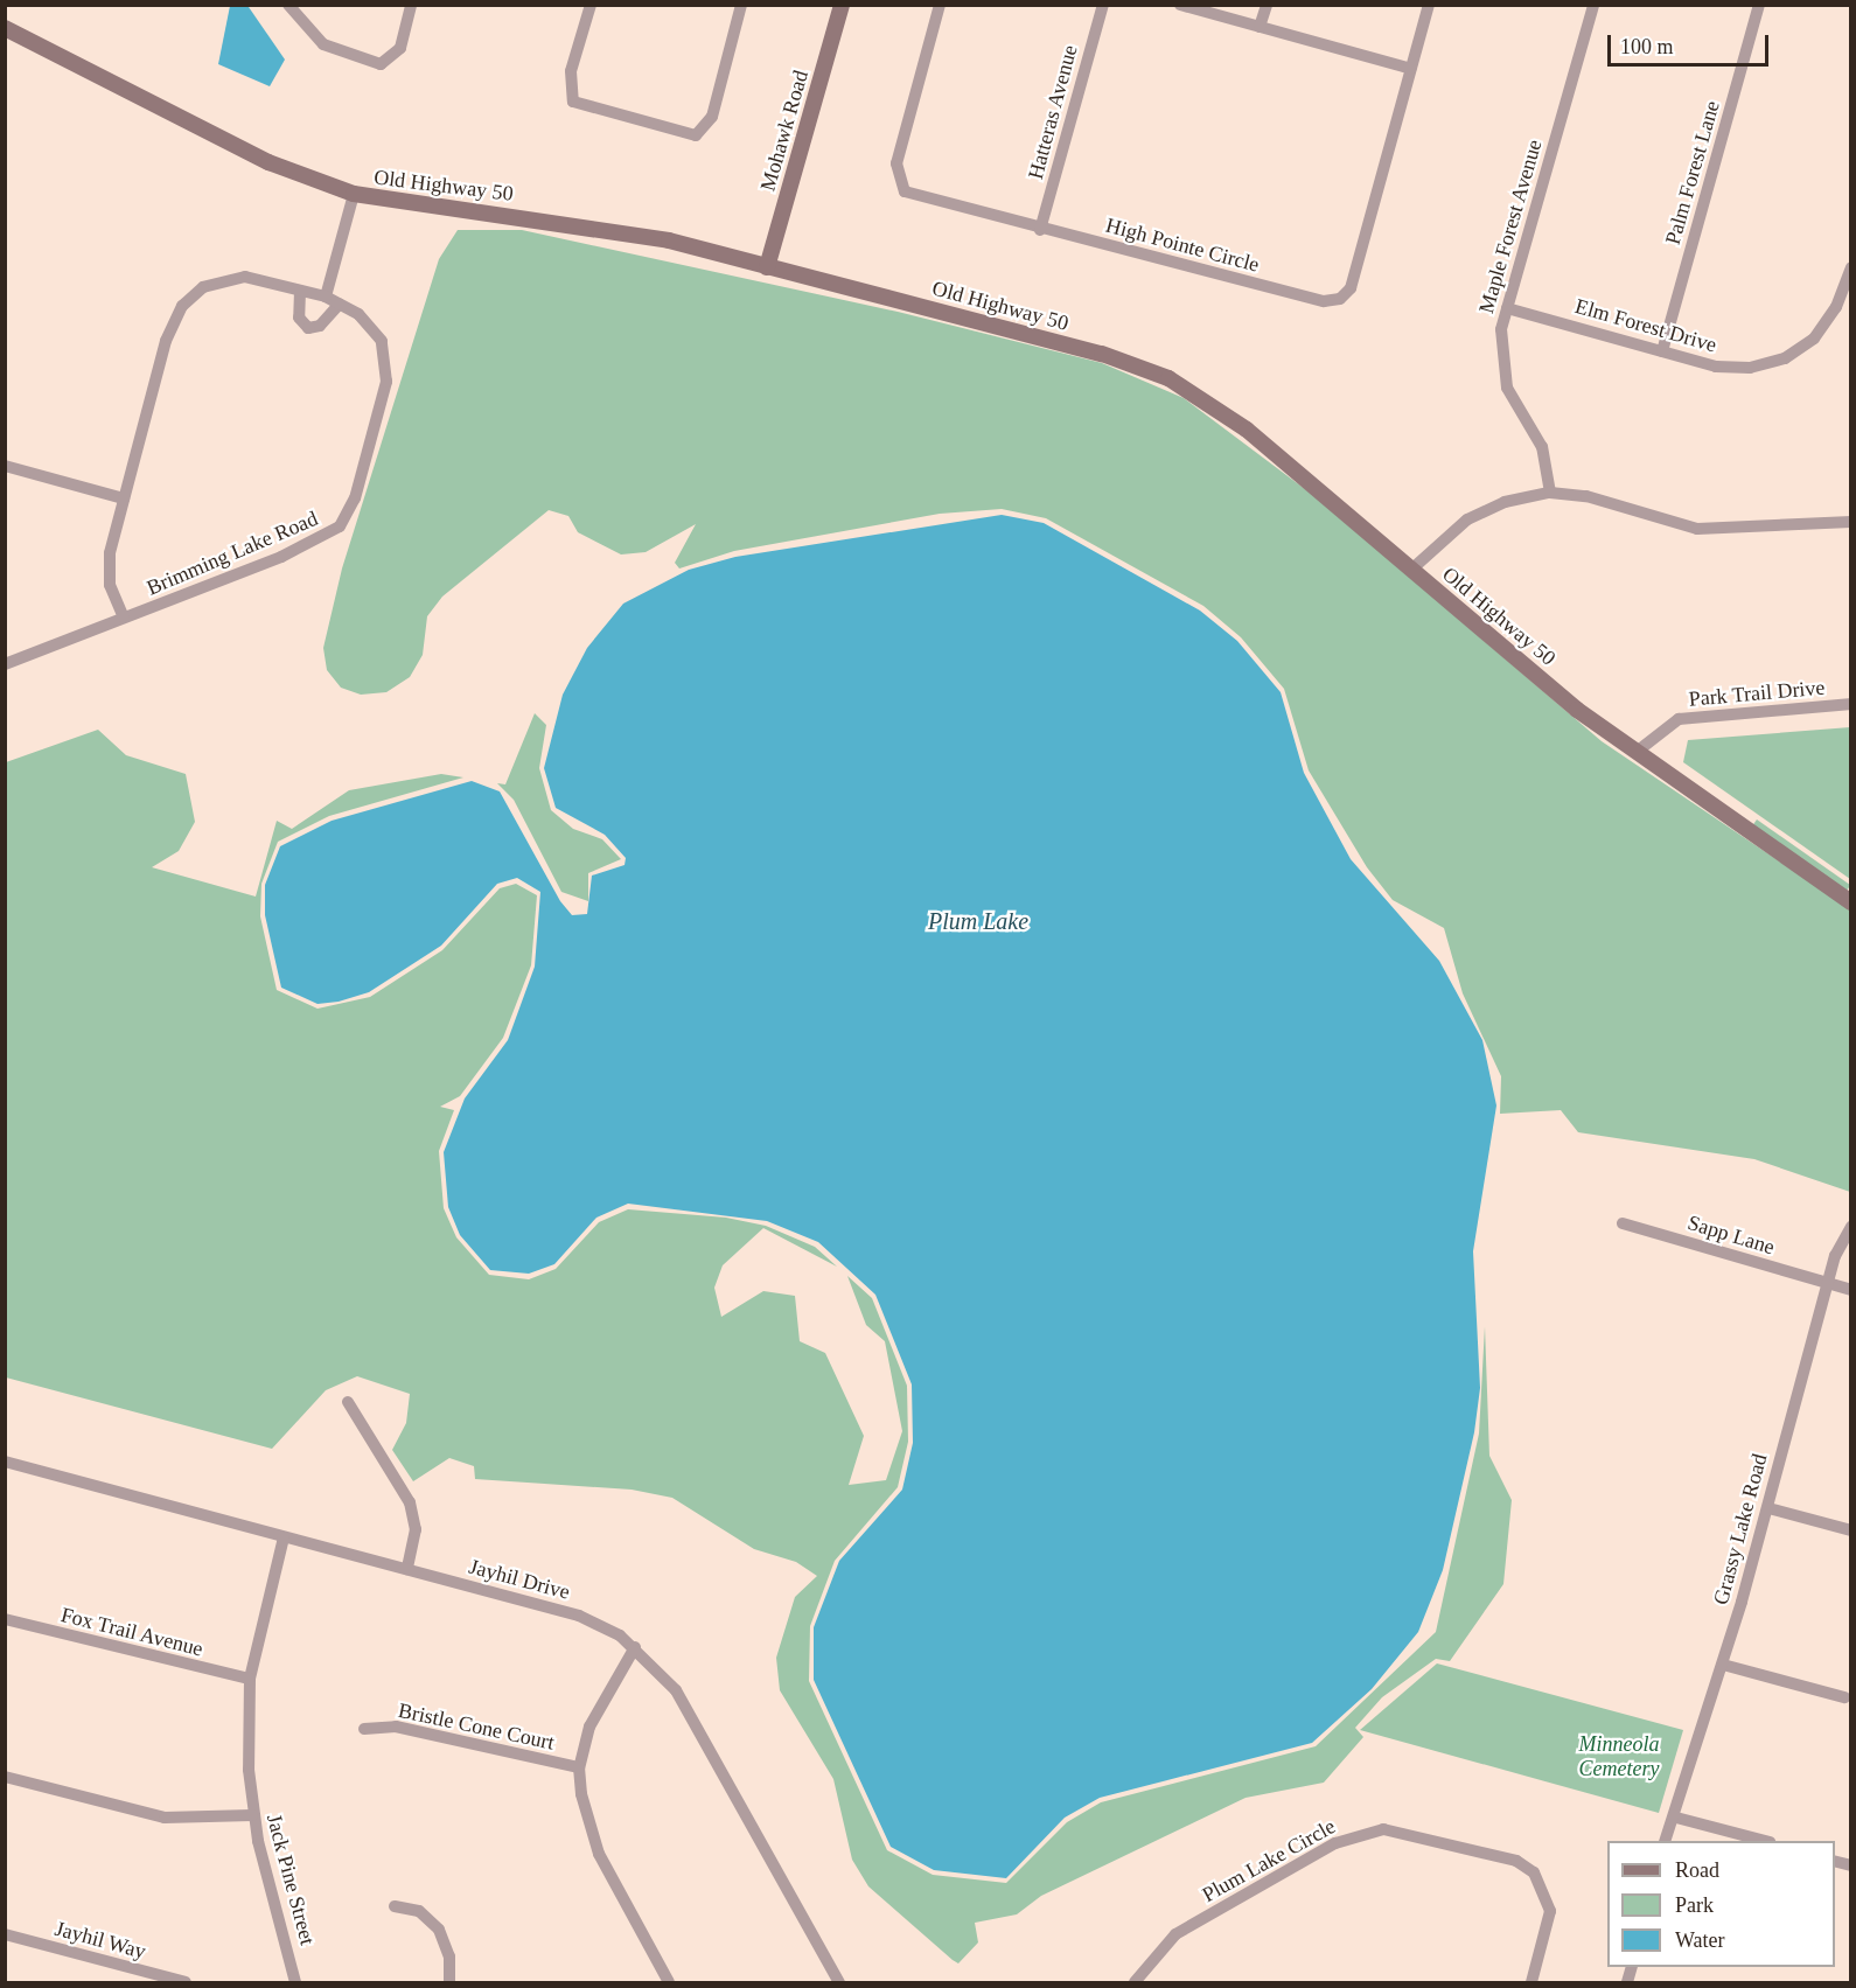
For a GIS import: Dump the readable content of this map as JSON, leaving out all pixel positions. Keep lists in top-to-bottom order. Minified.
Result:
{"streets":{"main road":["Mohawk Road","Old Highway 50"],"street":["Hatteras Avenue","Palm Forest Lane","Maple Forest Avenue","High Pointe Circle","Elm Forest Drive","Brimming Lake Road","Park Trail Drive","Sapp Lane","Grassy Lake Road","Jayhil Drive","Fox Trail Avenue","Bristle Cone Court","Plum Lake Circle","Jack Pine Street","Jayhil Way"]},"crossings":[["Hatteras Avenue","High Pointe Circle"],["Mohawk Road","Old Highway 50"],["Palm Forest Lane","Elm Forest Drive"],["Old Highway 50","Park Trail Drive"],["Maple Forest Avenue","Elm Forest Drive"],["Sapp Lane","Grassy Lake Road"],["Jayhil Drive","Jack Pine Street"],["Fox Trail Avenue","Jack Pine Street"]],"water":["Plum Lake"],"parks":["Minneola Cemetery"],"legend":["Road","Park","Water"],"scale_bar":"100 m"}
